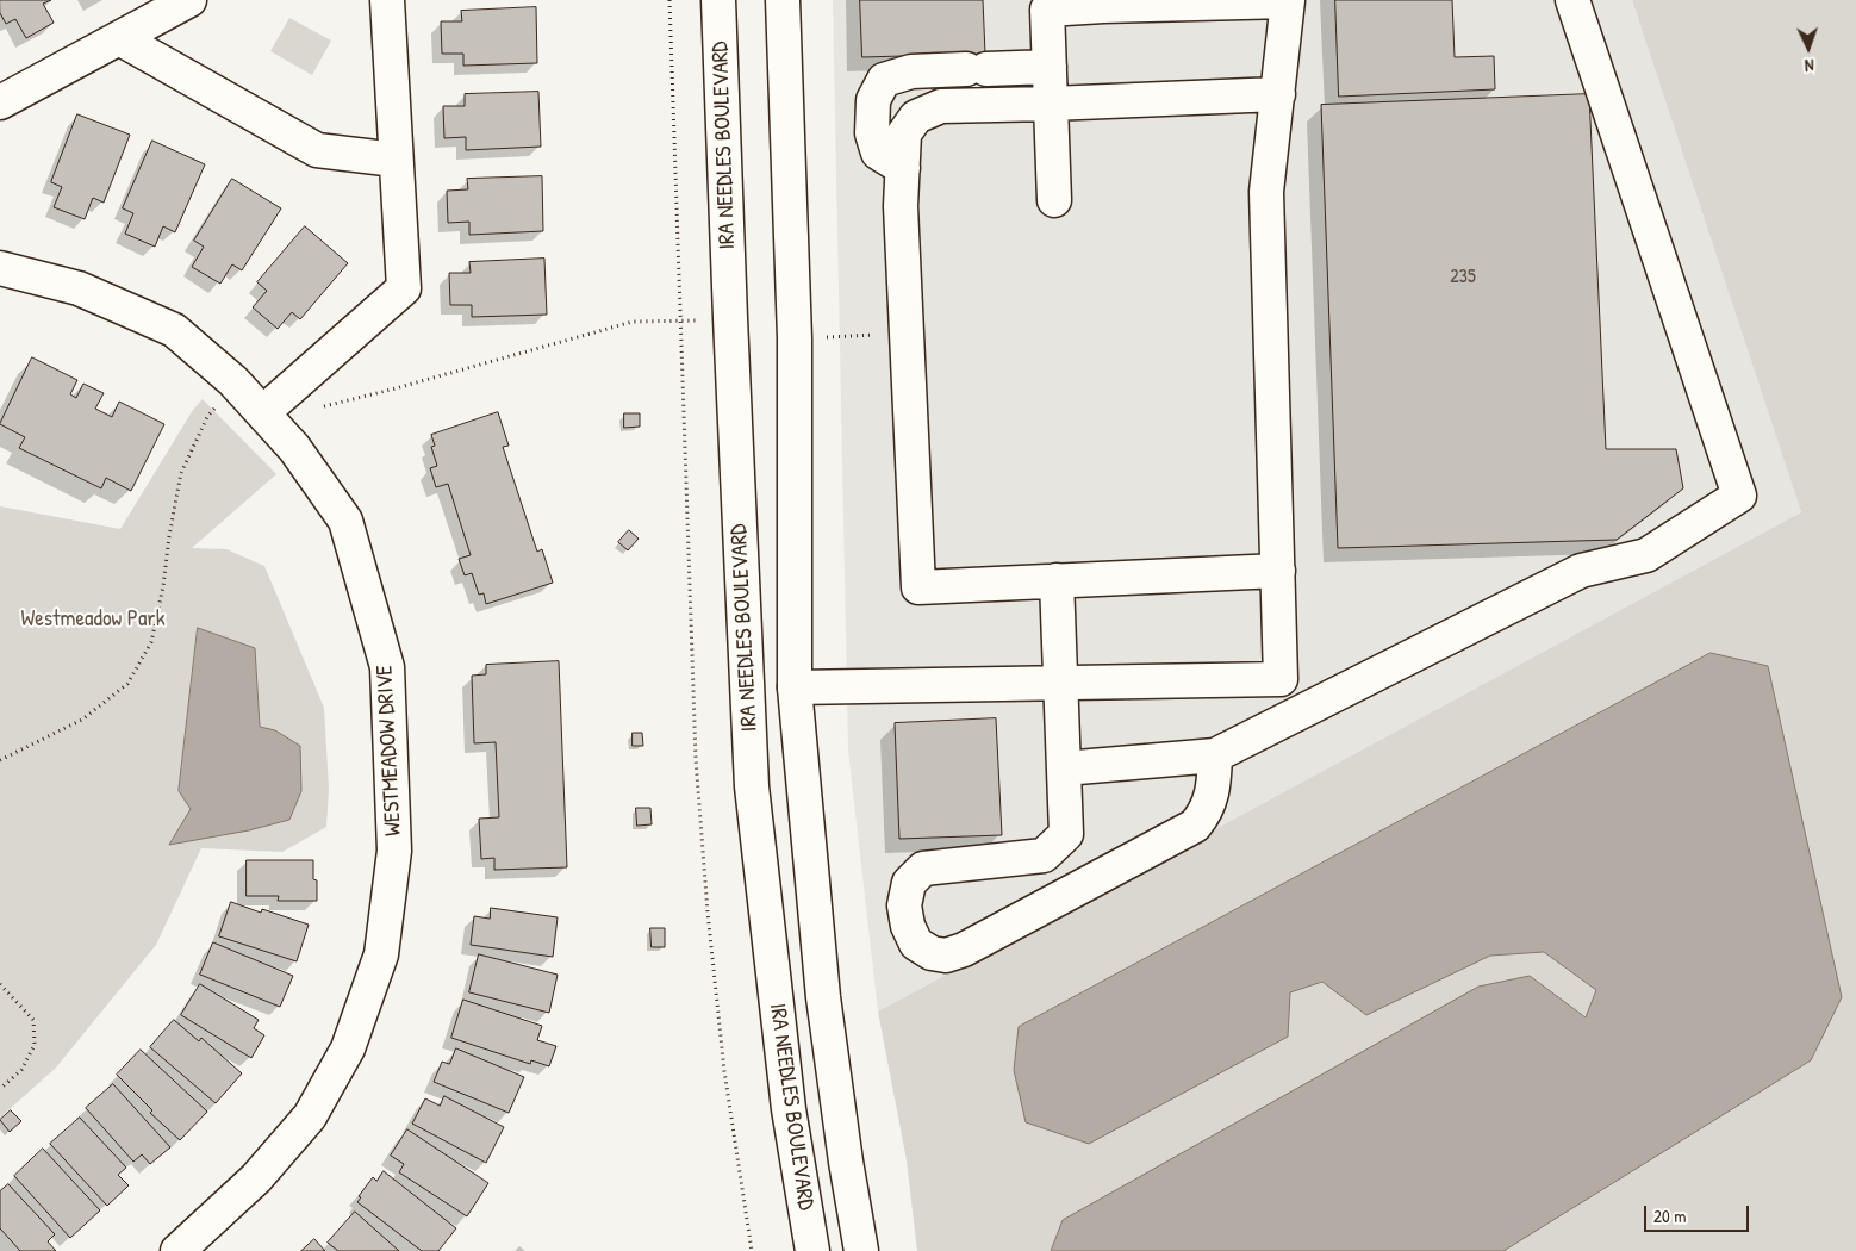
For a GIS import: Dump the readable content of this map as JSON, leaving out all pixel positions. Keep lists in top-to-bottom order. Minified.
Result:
{"streets":{"main road":["IRA NEEDLES BOULEVARD","WESTMEADOW DRIVE"]},"parks":["Westmeadow Park"],"house_numbers":["235"],"scale_bar":"20 m","north":"bottom"}
